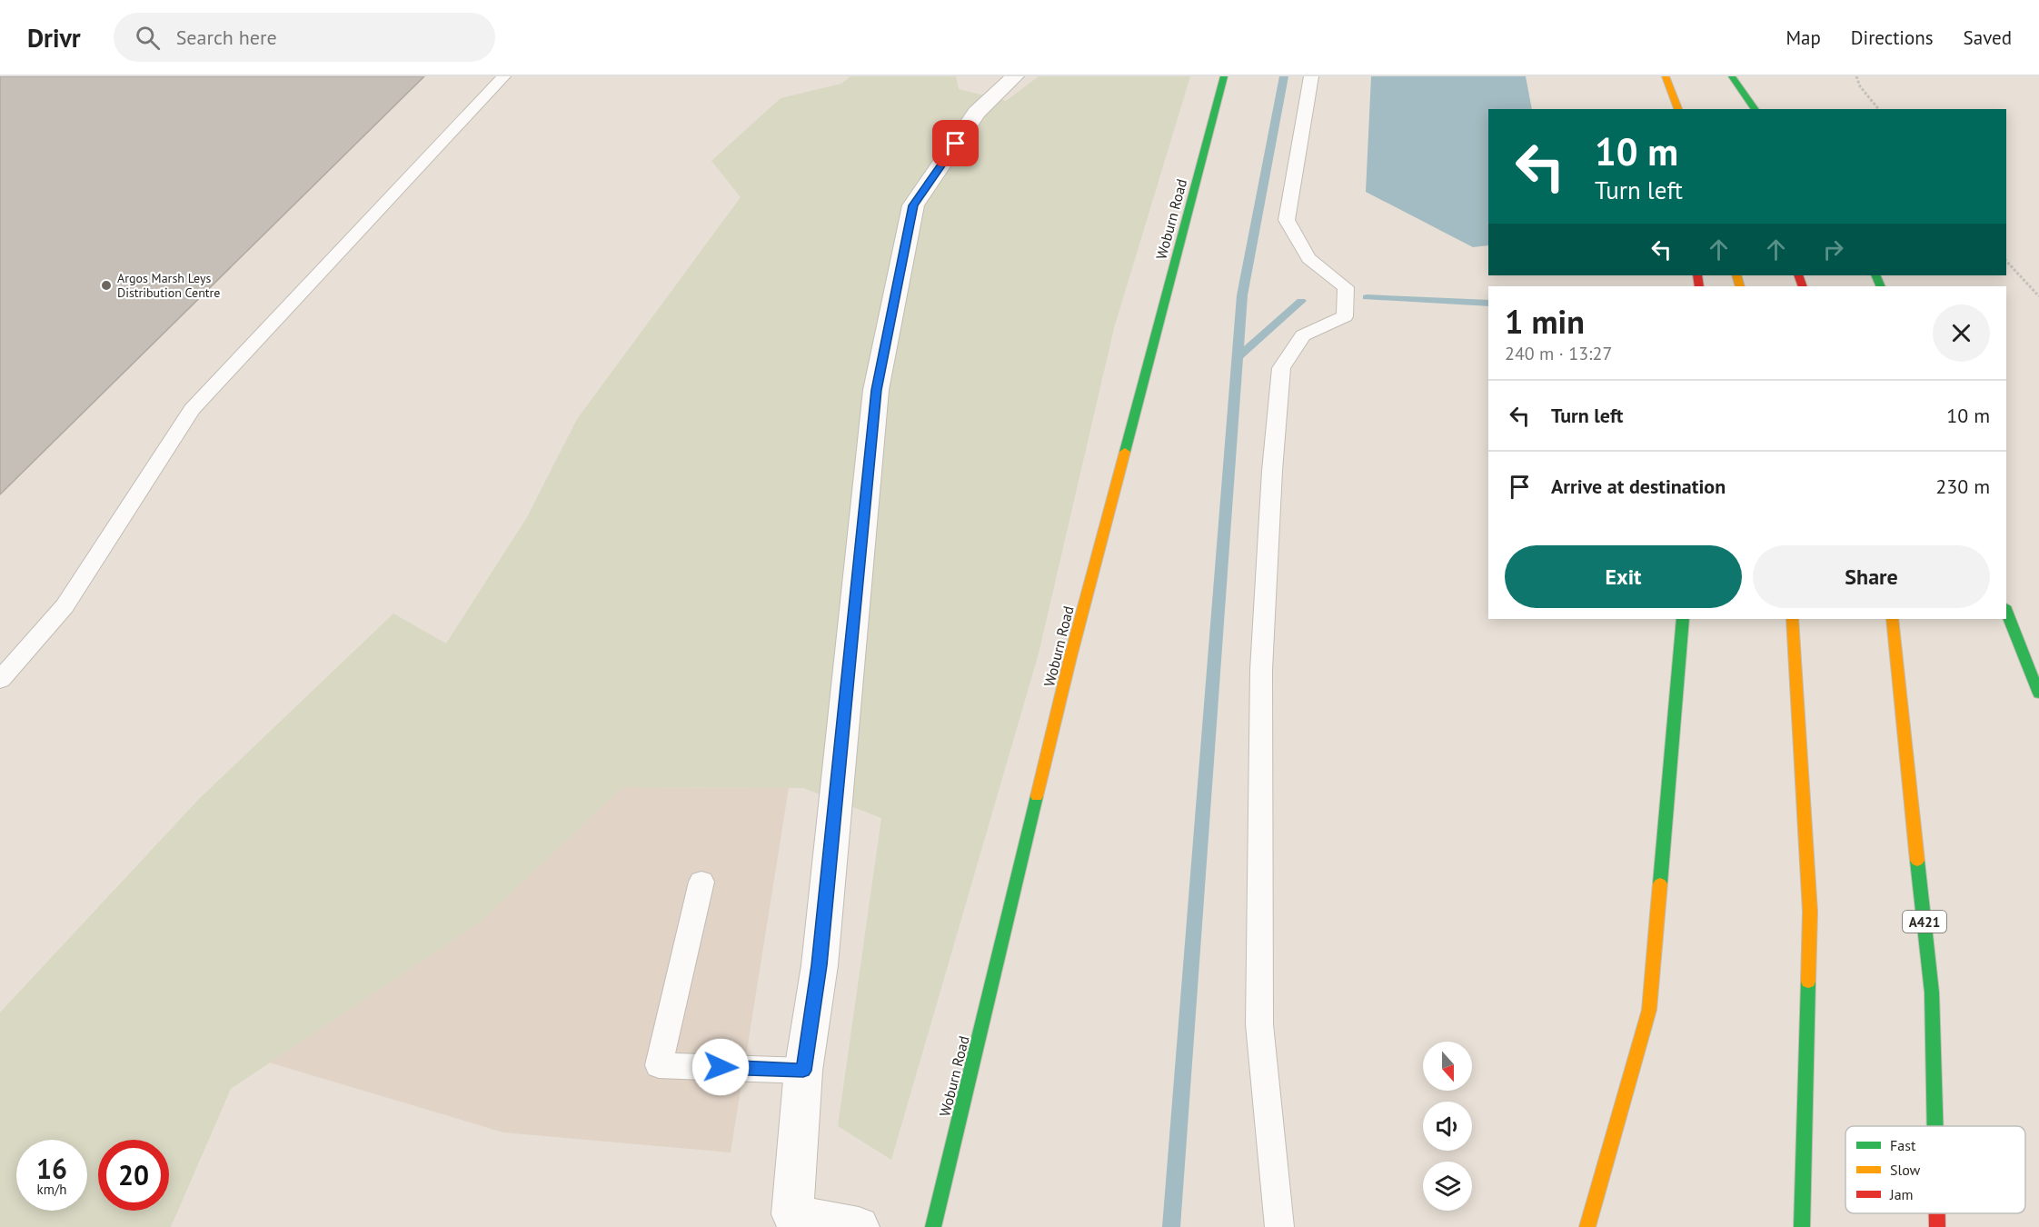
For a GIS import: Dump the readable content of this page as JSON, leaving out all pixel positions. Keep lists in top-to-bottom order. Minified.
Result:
{"streets":{"main road":["Woburn Road","A421"]},"places":["Argos Marsh Leys Distribution Centre"],"legend":["Fast","Slow","Jam"],"north":"bottom","page":{"header":"Drivr","search":"Search here","nav":["Map","Directions","Saved"],"turn":["10 m","Turn left"],"heading":["1 min","240 m · 13:27"],"list":[{"name":"Turn left","value":"10 m"},{"name":"Arrive at destination","value":"230 m"}],"buttons":["Exit","Share"],"speed":"16 km/h","limit":"20"}}
